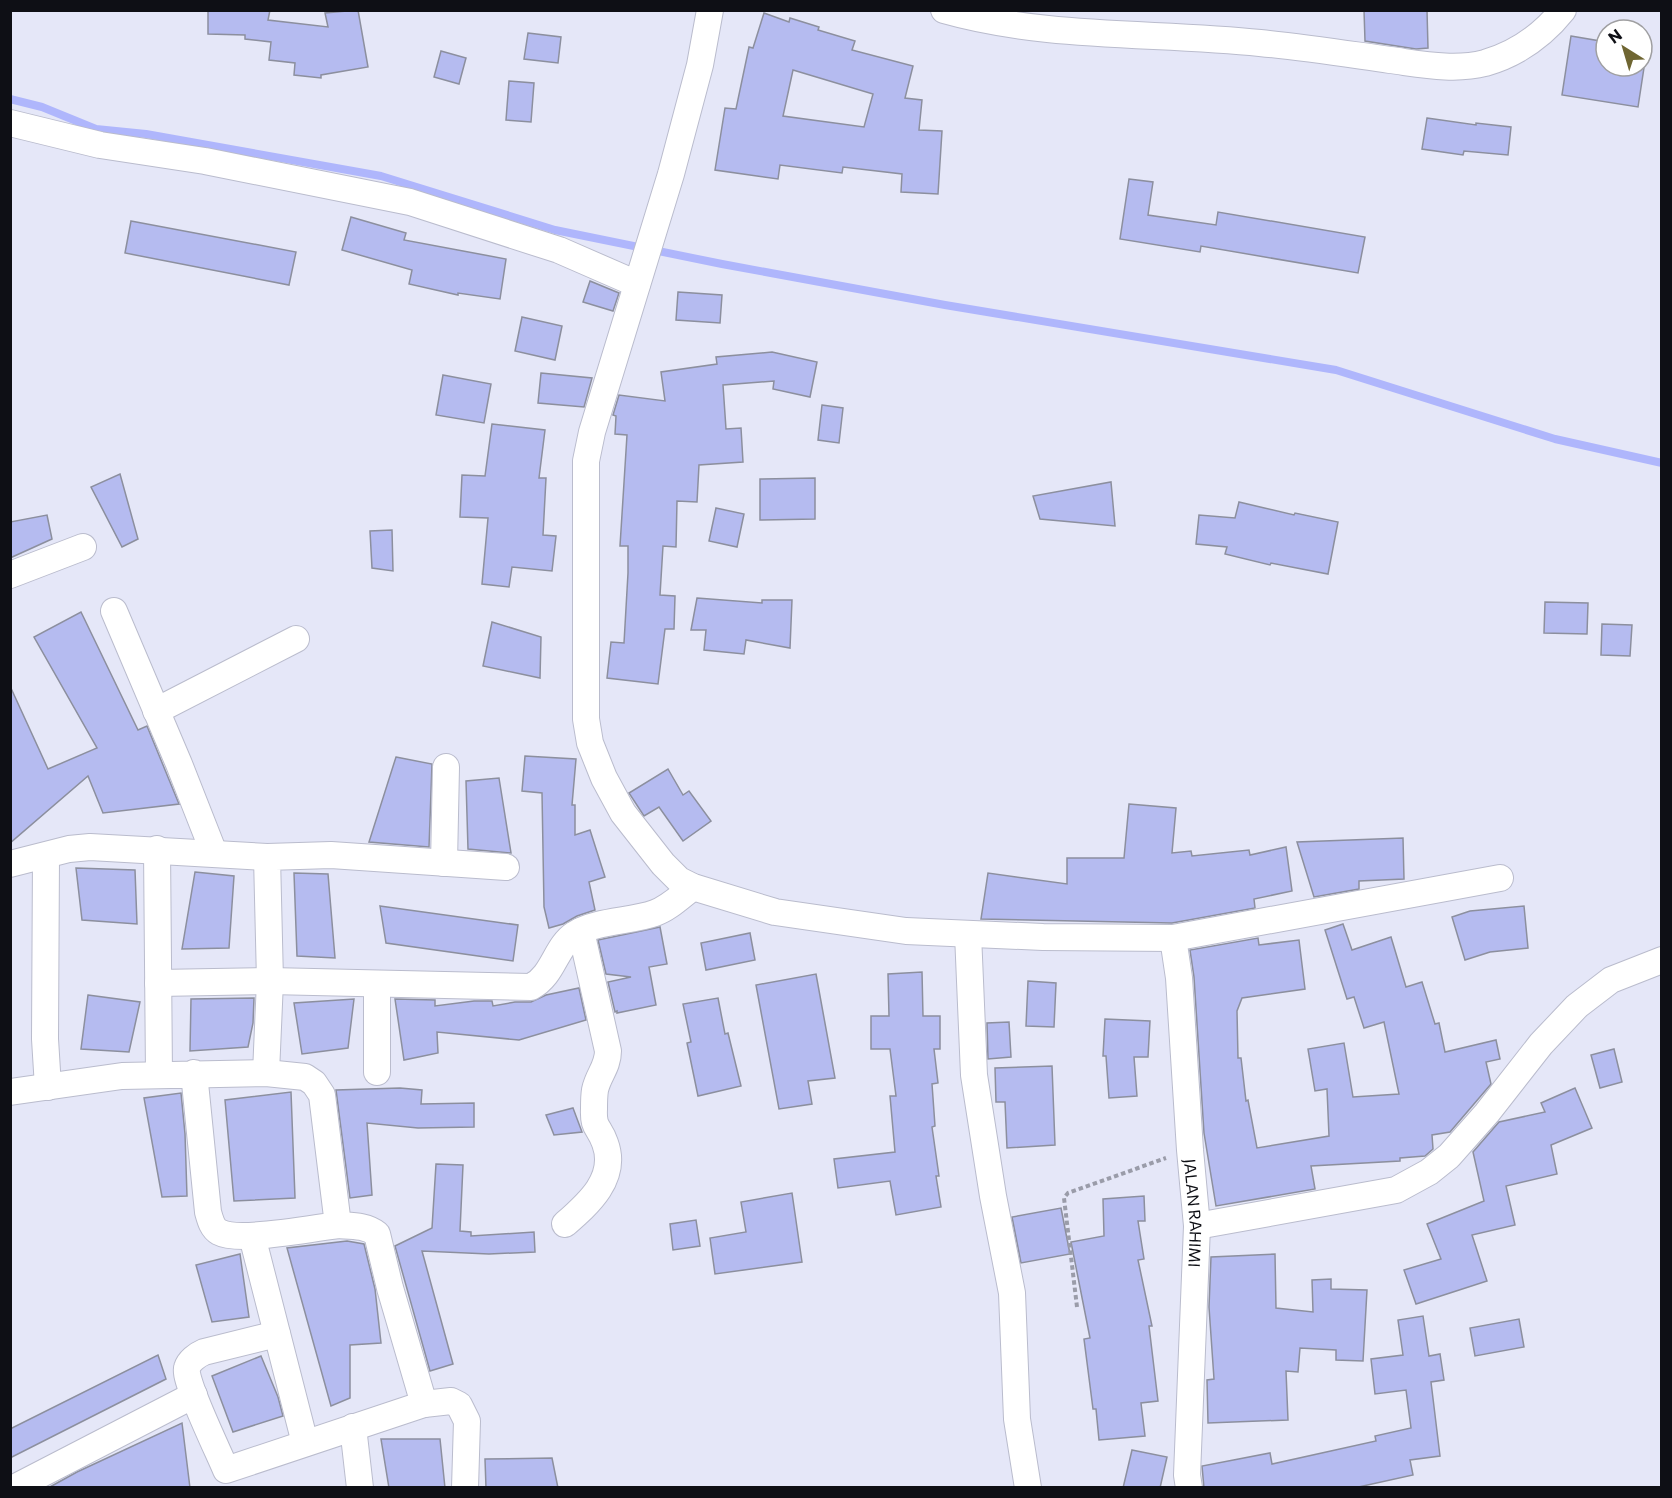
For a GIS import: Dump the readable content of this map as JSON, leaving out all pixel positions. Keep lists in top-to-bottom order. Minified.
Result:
{"streets":{"street":["JALAN RAHIMI"]},"north":"top left"}
